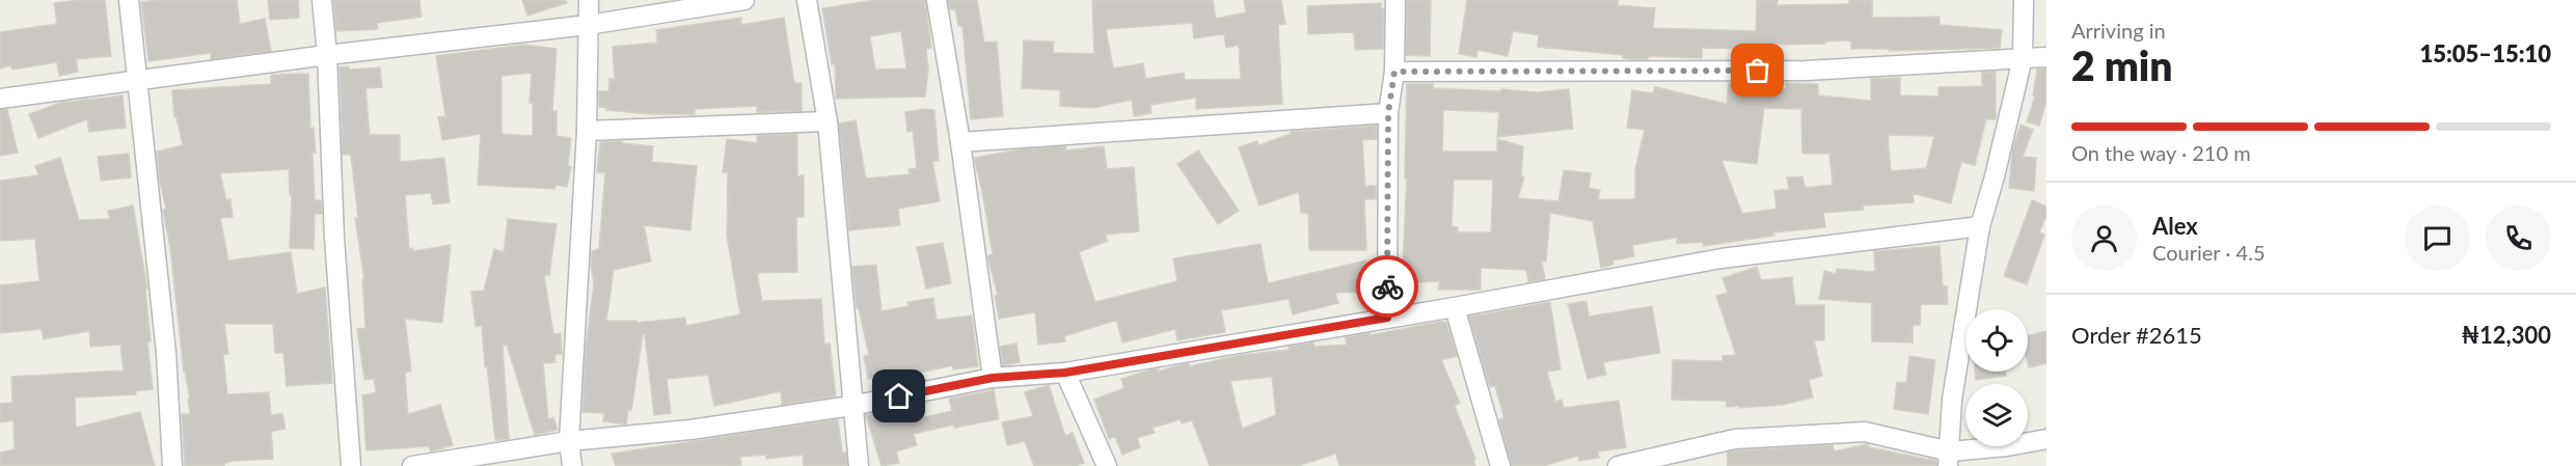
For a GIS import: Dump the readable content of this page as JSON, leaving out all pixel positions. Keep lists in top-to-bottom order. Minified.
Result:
{"page":{"heading":["2 min","Arriving in","15:05–15:10"],"panel":["Alex","Courier · 4.5","Order #2615","₦12,300"],"bar":"On the way · 210 m"}}
